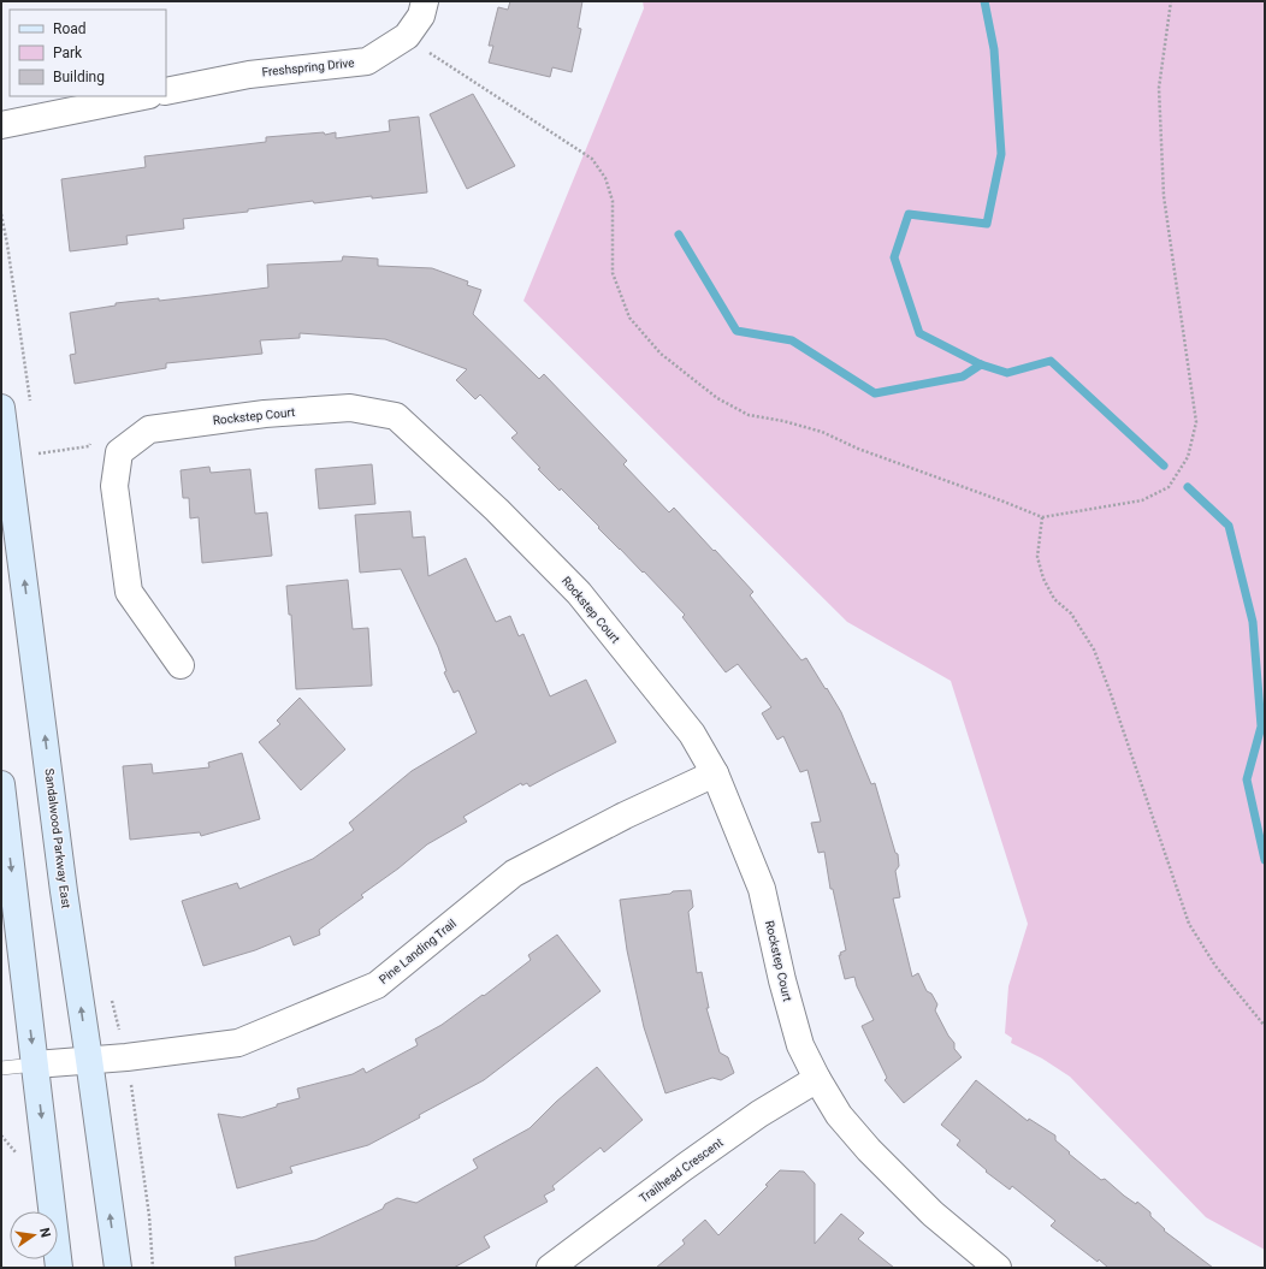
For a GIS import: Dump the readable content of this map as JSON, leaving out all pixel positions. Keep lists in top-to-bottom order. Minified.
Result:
{"streets":{"main road":["Sandalwood Parkway East"],"street":["Freshspring Drive","Rockstep Court","Pine Landing Trail","Trailhead Crescent"]},"crossings":[["Rockstep Court","Pine Landing Trail"],["Rockstep Court","Trailhead Crescent"],["Sandalwood Parkway East","Pine Landing Trail"]],"legend":["Road","Park","Building"],"north":"right"}
